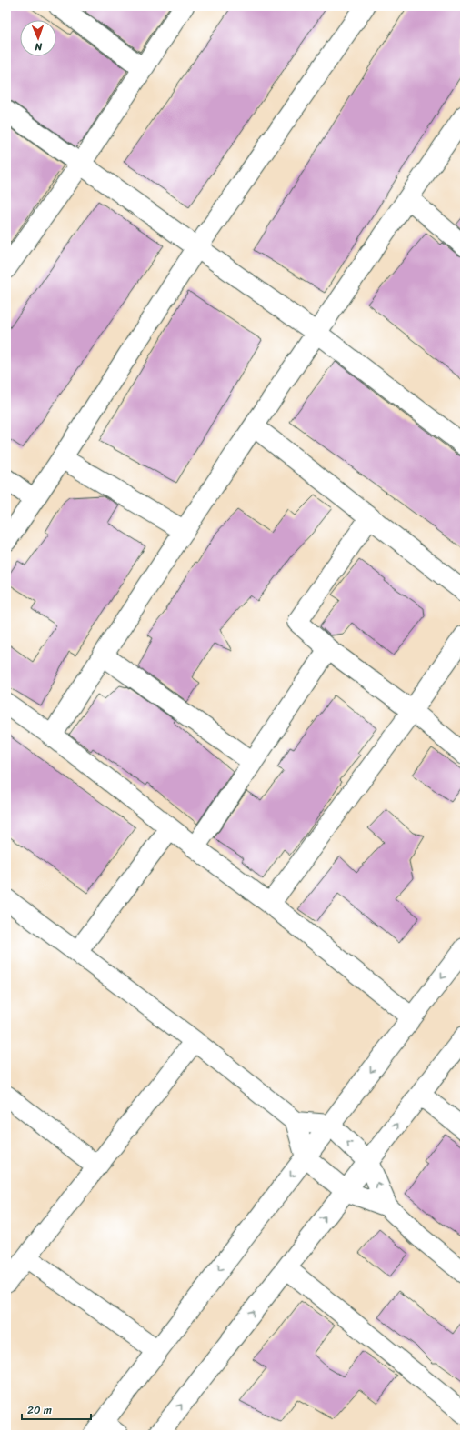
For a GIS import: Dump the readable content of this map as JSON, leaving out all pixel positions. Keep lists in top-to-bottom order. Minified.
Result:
{"scale_bar":"20 m","north":"bottom"}
